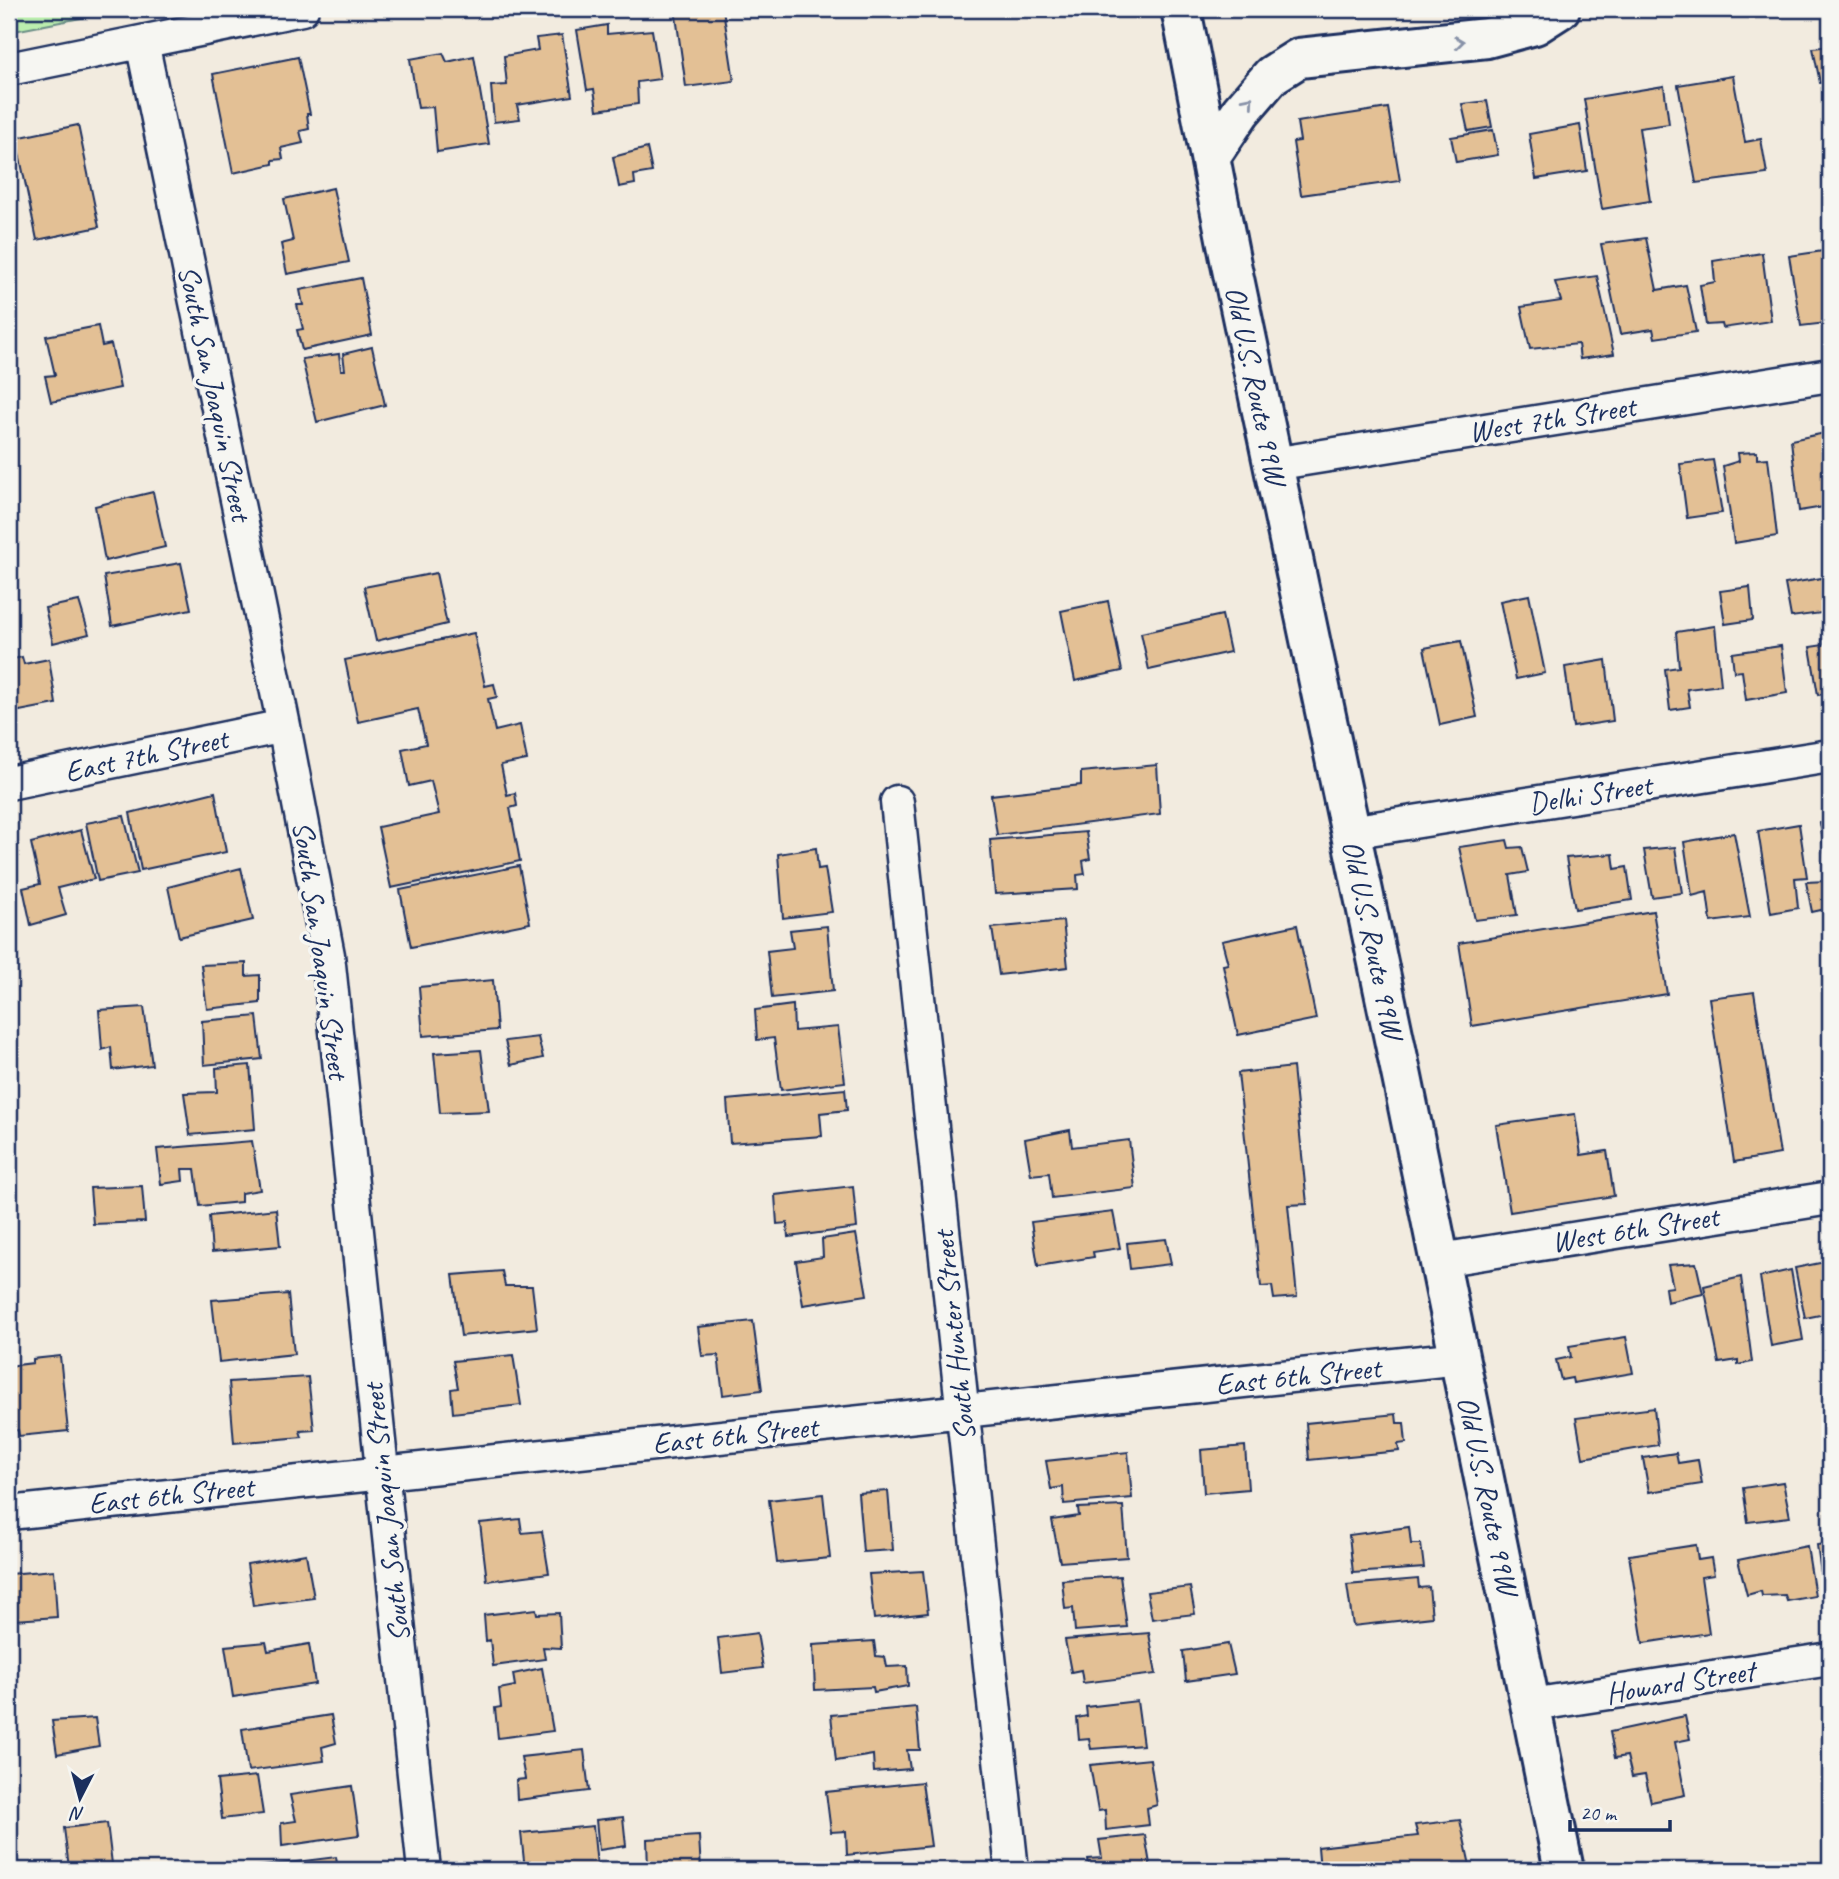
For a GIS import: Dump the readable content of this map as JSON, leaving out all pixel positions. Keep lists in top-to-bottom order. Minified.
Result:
{"streets":{"main road":["Old U.S. Route 99W"],"street":["South San Joaquin Street","West 7th Street","East 7th Street","Delhi Street","West 6th Street","South Hunter Street","East 6th Street","Howard Street"]},"crossings":[["Old U.S. Route 99W","West 7th Street"],["Old U.S. Route 99W","Delhi Street"],["Old U.S. Route 99W","West 6th Street"],["Old U.S. Route 99W","East 6th Street"],["Old U.S. Route 99W","Howard Street"],["South San Joaquin Street","East 7th Street"],["South San Joaquin Street","East 6th Street"],["South Hunter Street","East 6th Street"]],"scale_bar":"20 m","north":"bottom"}
